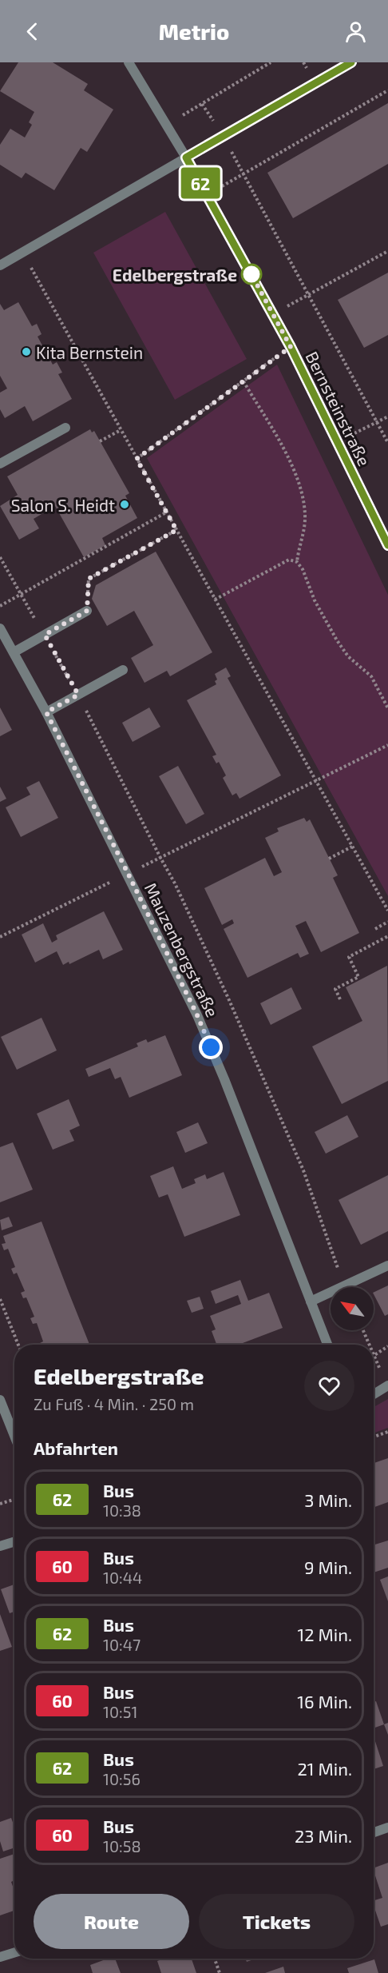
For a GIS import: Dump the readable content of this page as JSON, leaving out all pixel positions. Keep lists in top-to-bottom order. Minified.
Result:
{"streets":{"street":["Bernsteinstraße","Mauzenbergstraße"]},"places":["Edelbergstraße","Kita Bernstein","Salon S. Heidt"],"lines":["bus line 62"],"north":"top left","page":{"header":"Metrio","on_map":"62","heading":[["Edelbergstraße","Zu Fuß · 4 Min. · 250 m"],"Abfahrten"],"list":[{"mark":"62","name":"Bus","note":"10:38","value":"3 Min."},{"mark":"60","name":"Bus","note":"10:44","value":"9 Min."},{"mark":"62","name":"Bus","note":"10:47","value":"12 Min."},{"mark":"60","name":"Bus","note":"10:51","value":"16 Min."},{"mark":"62","name":"Bus","note":"10:56","value":"21 Min."},{"mark":"60","name":"Bus","note":"10:58","value":"23 Min."}],"buttons":["Route","Tickets"]}}
